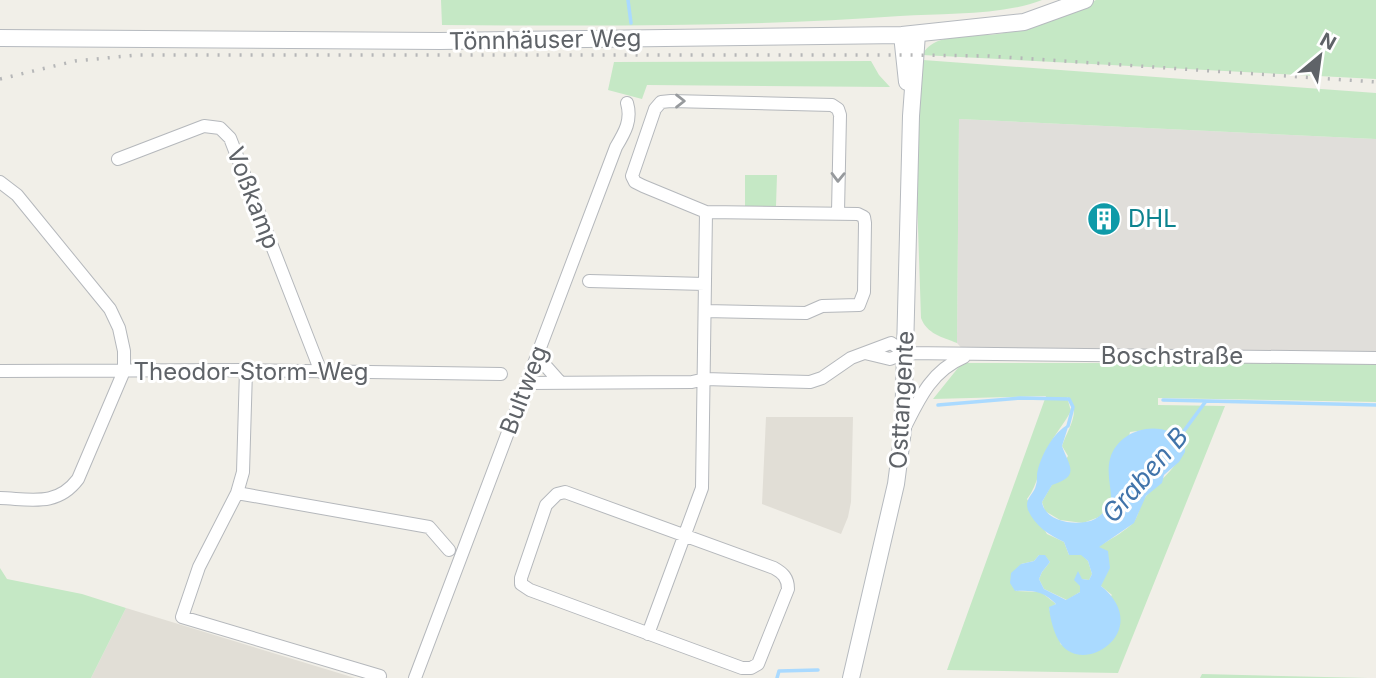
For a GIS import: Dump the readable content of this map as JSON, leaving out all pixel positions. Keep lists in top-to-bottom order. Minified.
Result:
{"streets":{"main road":["Tönnhäuser Weg","Osttangente"],"street":["Voßkamp","Boschstraße","Theodor-Storm-Weg","Bultweg"]},"crossings":[["Tönnhäuser Weg","Osttangente"],["Voßkamp","Theodor-Storm-Weg"],["Boschstraße","Osttangente"]],"water":["Graben B"],"places":{"building":["DHL"]},"north":"top right"}
